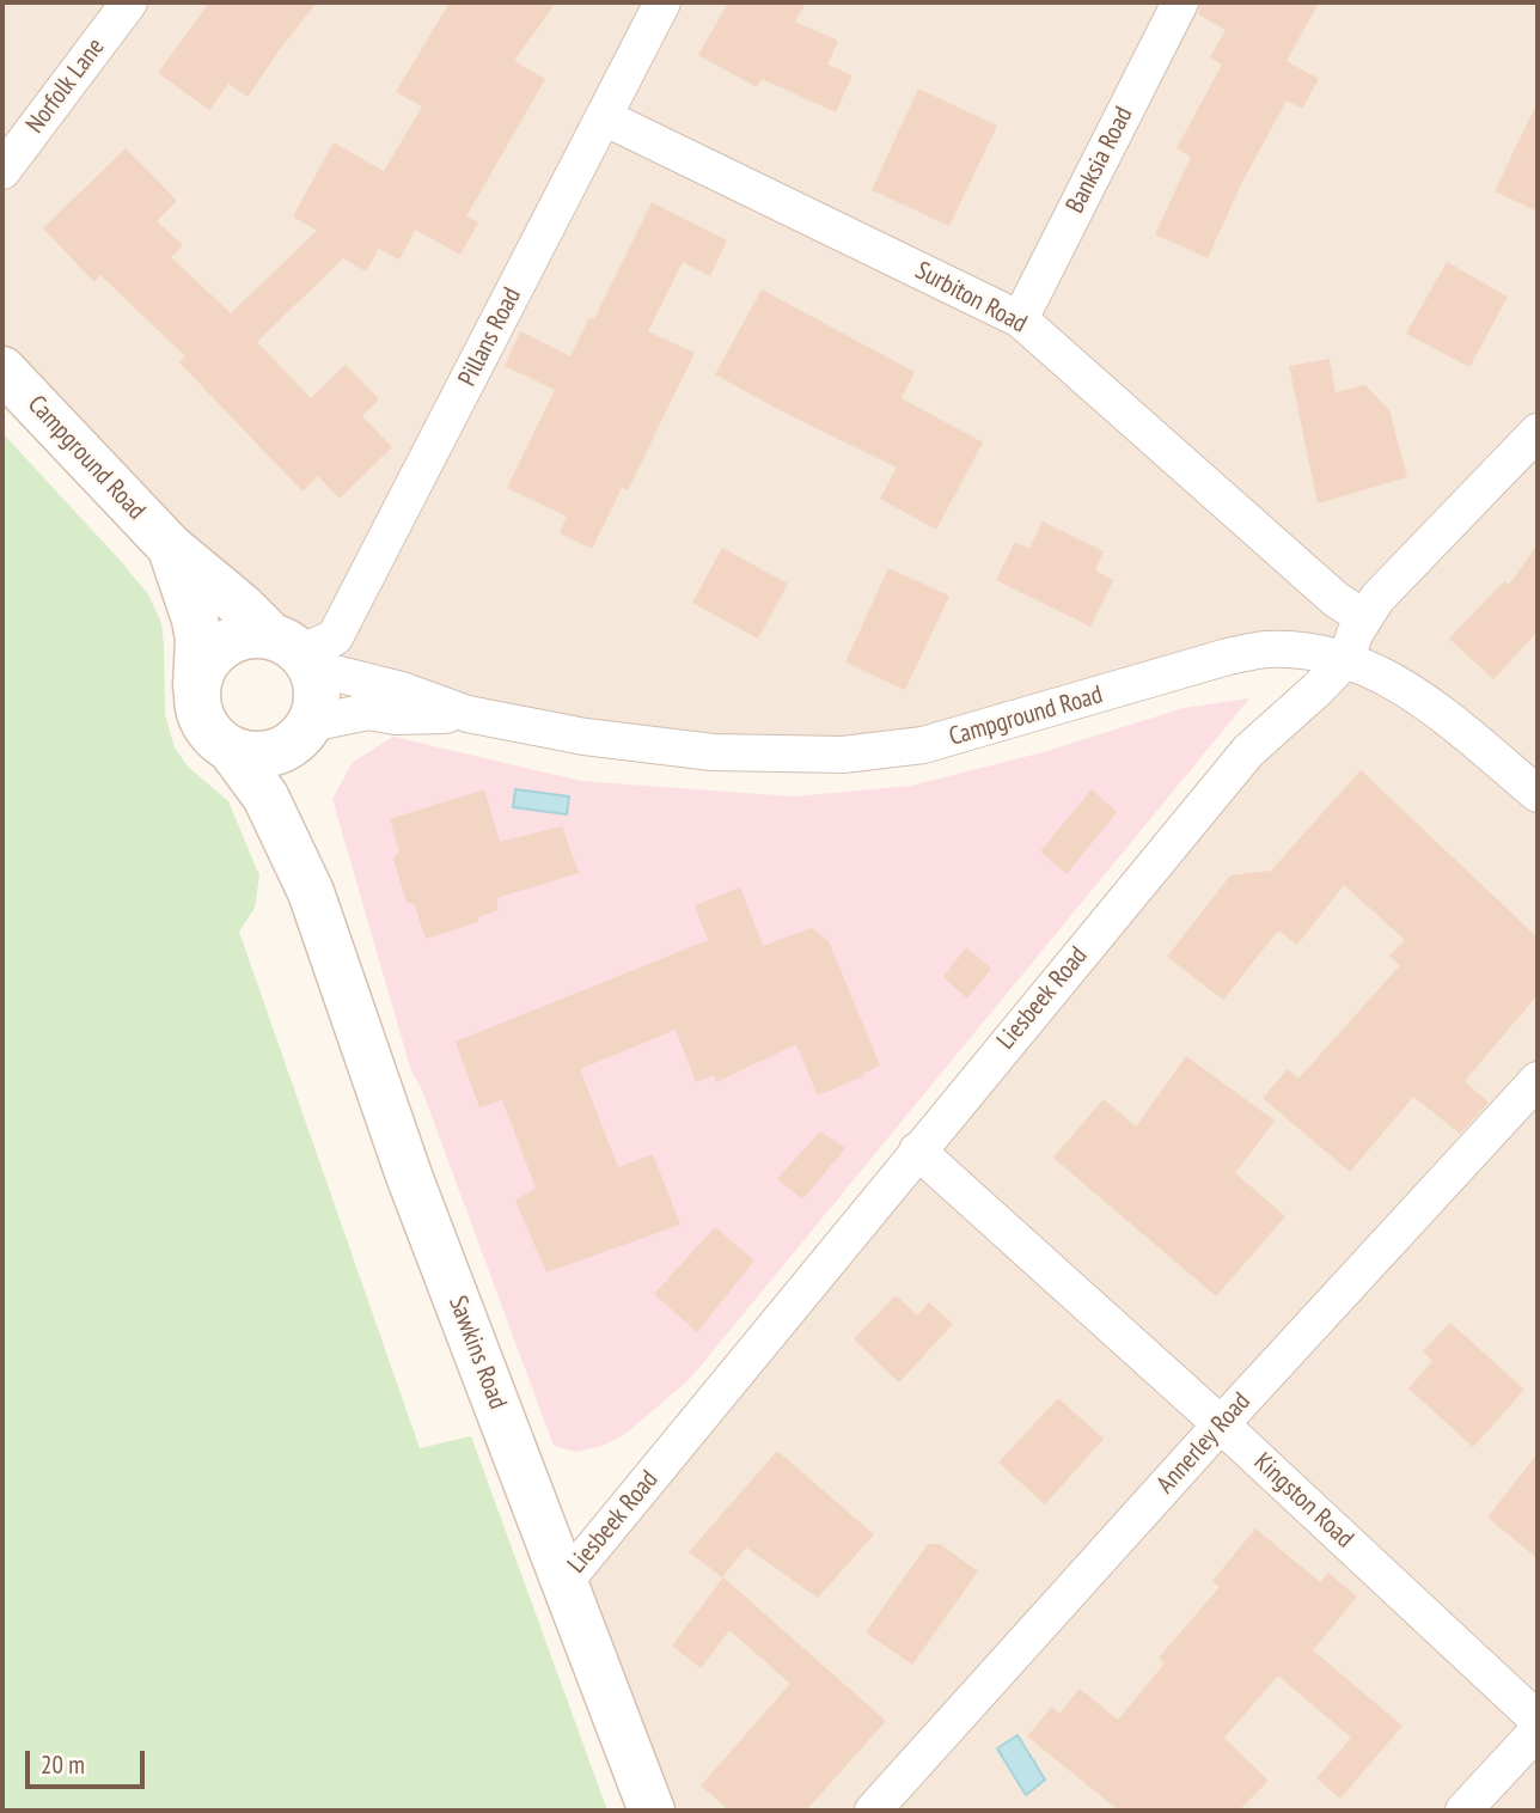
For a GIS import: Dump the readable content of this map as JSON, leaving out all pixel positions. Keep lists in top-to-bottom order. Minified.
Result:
{"streets":{"street":["Norfolk Lane","Banksia Road","Surbiton Road","Pillans Road","Campground Road","Liesbeek Road","Sawkins Road","Annerley Road","Kingston Road"]},"crossings":[["Banksia Road","Surbiton Road"],["Surbiton Road","Pillans Road"],["Surbiton Road","Liesbeek Road"],["Pillans Road","Campground Road"],["Pillans Road","Sawkins Road"],["Campground Road","Liesbeek Road"],["Campground Road","Sawkins Road"],["Liesbeek Road","Sawkins Road"],["Liesbeek Road","Kingston Road"],["Annerley Road","Kingston Road"]],"scale_bar":"20 m"}
